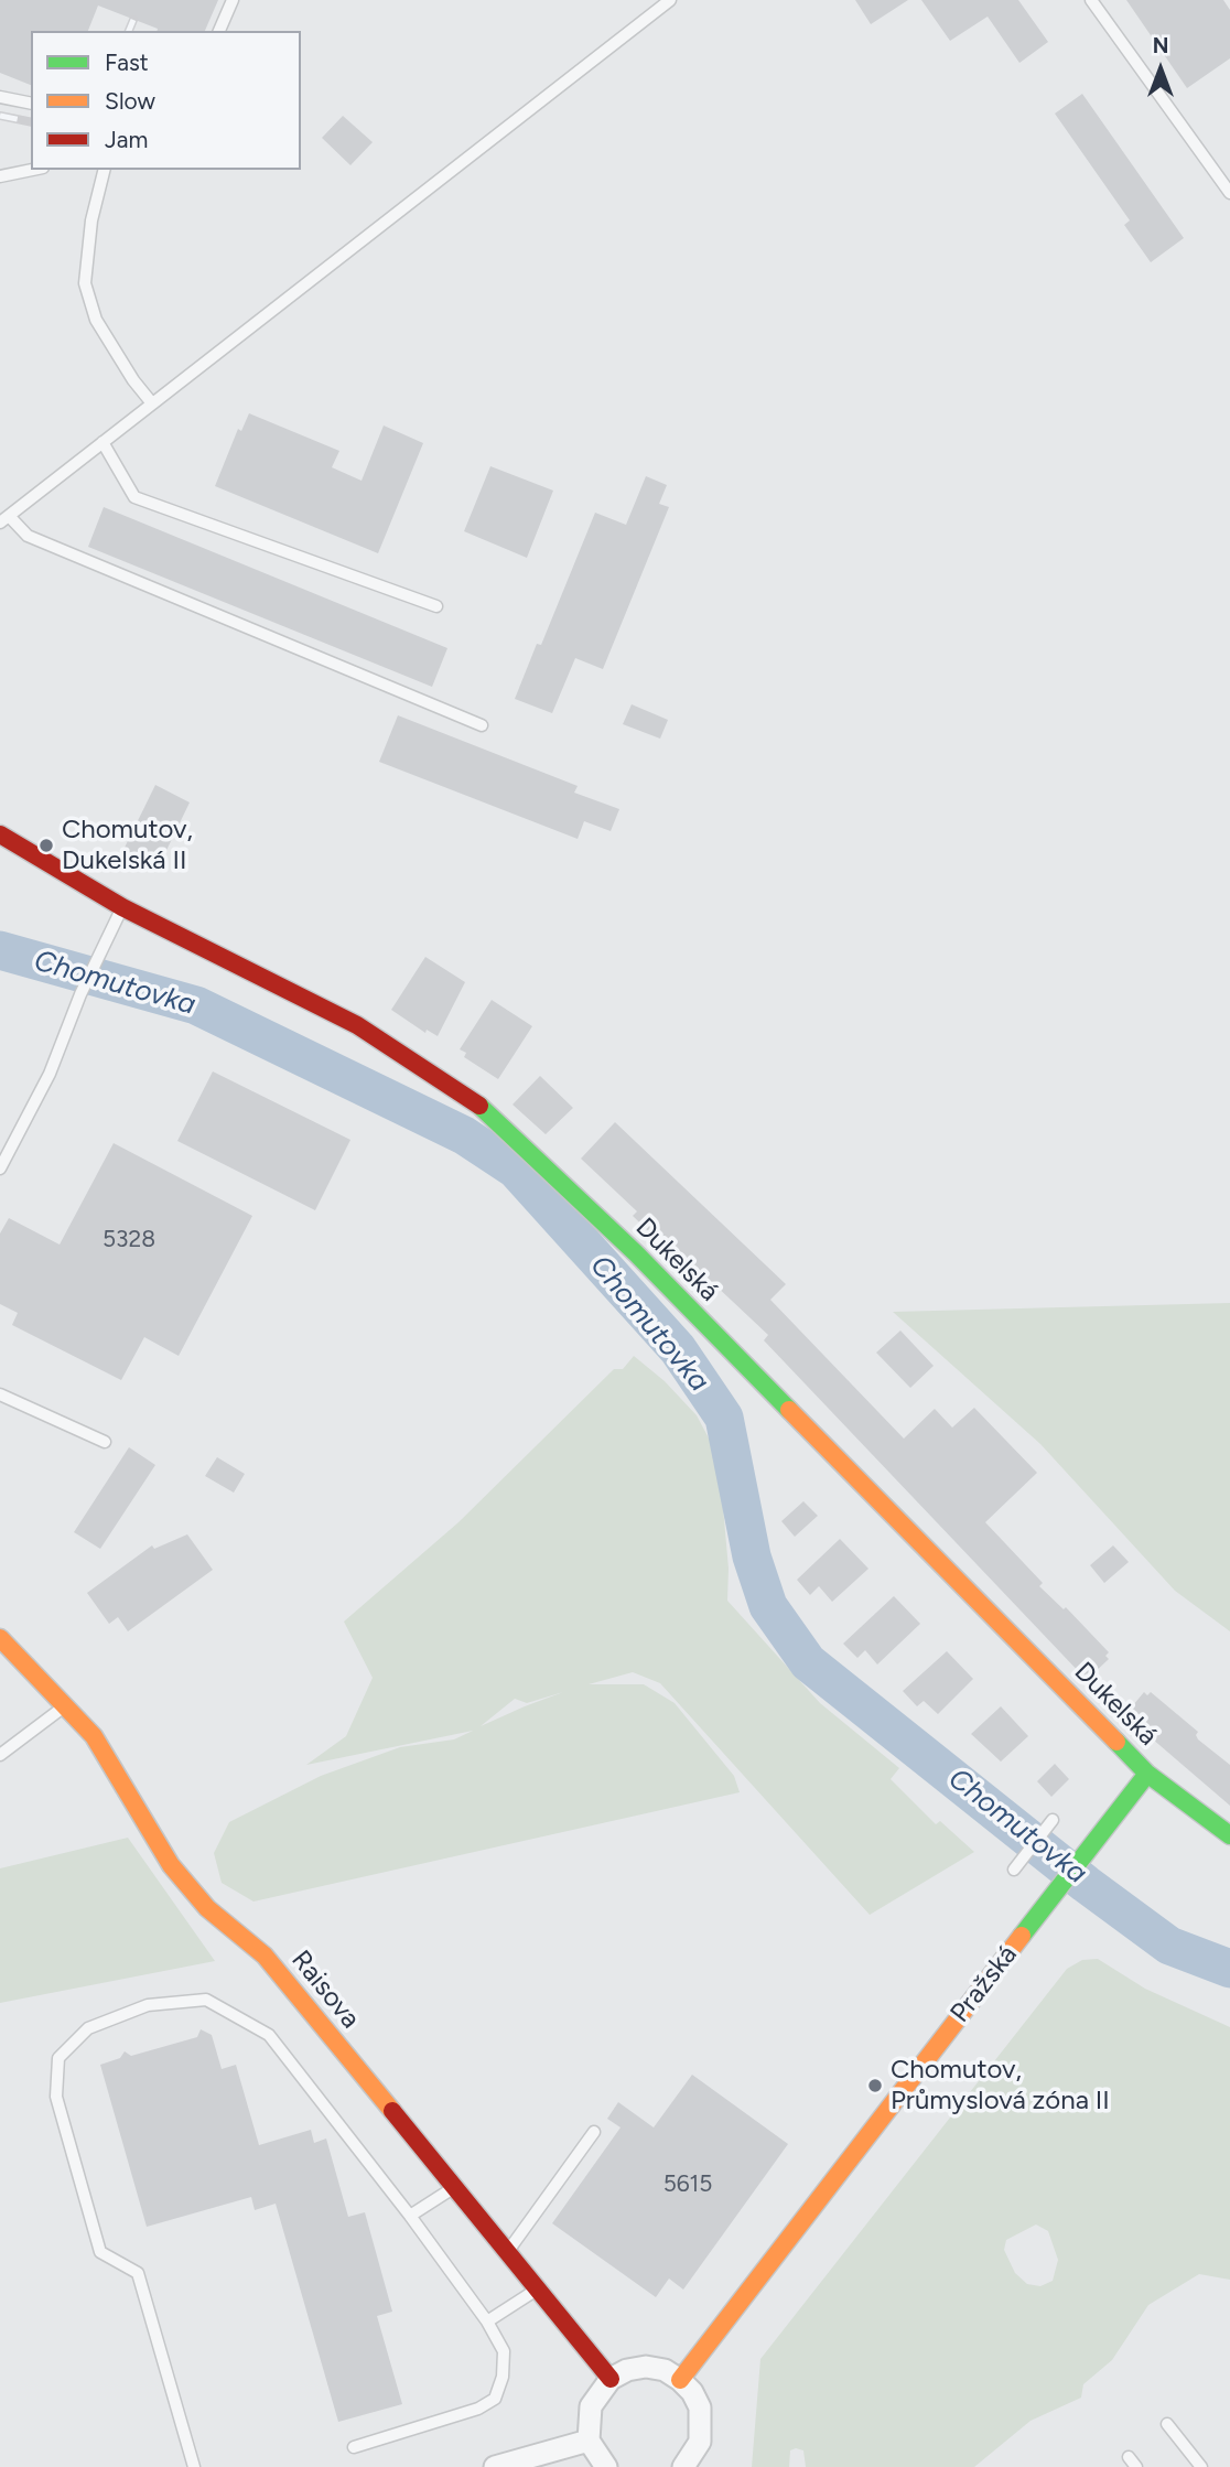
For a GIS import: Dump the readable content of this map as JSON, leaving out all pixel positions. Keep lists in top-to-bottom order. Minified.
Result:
{"streets":{"street":["Dukelská","Pražská","Raisova"]},"crossings":[["Dukelská","Pražská"]],"water":["Chomutovka"],"places":["Chomutov, Dukelská II","Chomutov, Průmyslová zóna II"],"house_numbers":["5328","5615"],"legend":["Fast","Slow","Jam"],"north":"top"}
